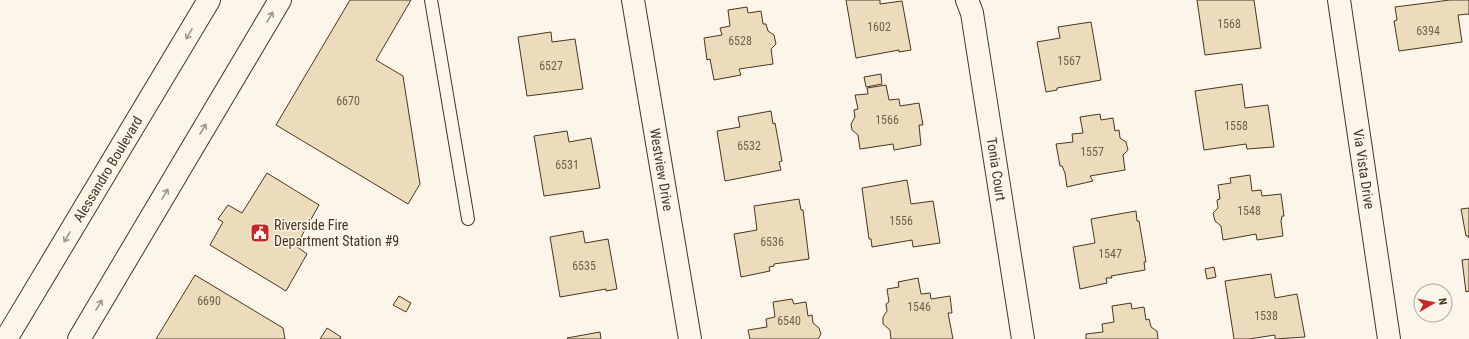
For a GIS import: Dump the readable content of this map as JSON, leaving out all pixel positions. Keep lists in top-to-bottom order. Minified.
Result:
{"streets":{"street":["Tonia Court","Alessandro Boulevard","Westview Drive","Via Vista Drive"]},"places":{"public building":["Riverside Fire Department Station #9"]},"house_numbers":["1568","1602","6394","6528","1567","6527","6670","1566","1558","6532","1557","6531","1548","1556","6536","1547","6535","6690","1546","1538","6540"],"north":"right"}
